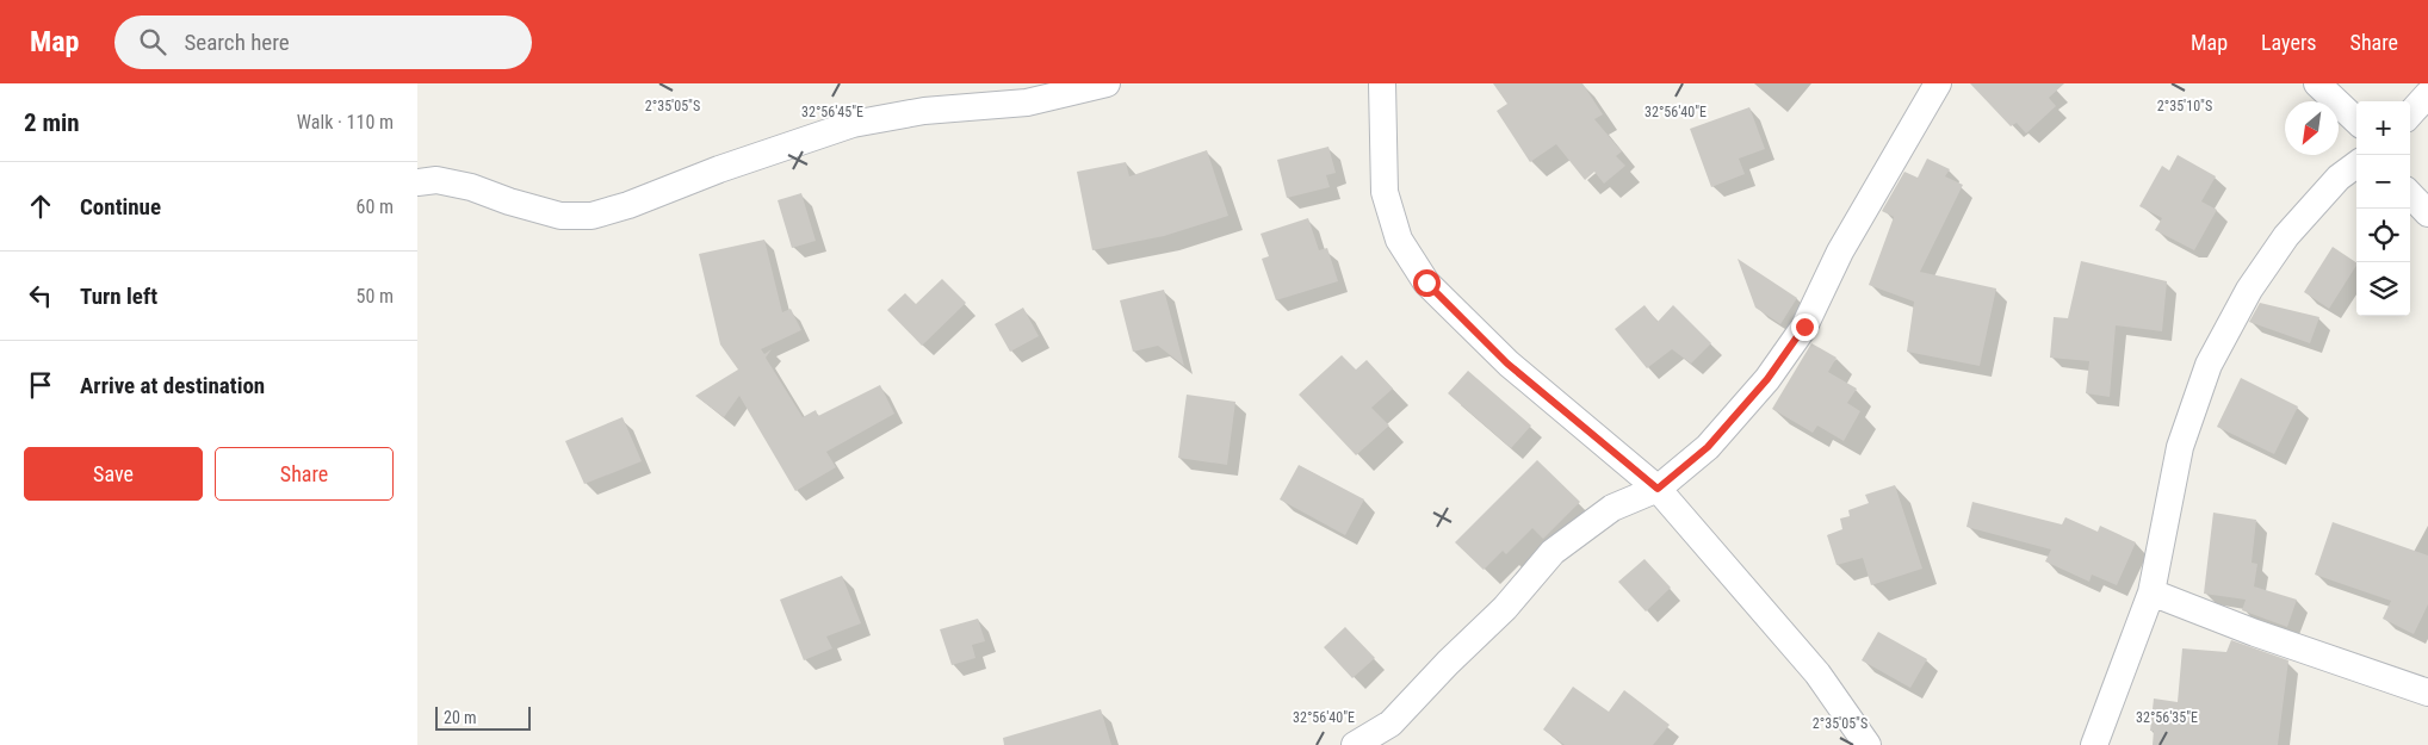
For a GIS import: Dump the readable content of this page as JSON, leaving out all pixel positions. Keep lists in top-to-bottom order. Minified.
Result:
{"scale_bar":"20 m","north":"bottom left","page":{"header":"Map","search":"Search here","nav":["Map","Layers","Share"],"heading":["2 min","Walk · 110 m"],"map_buttons":["+","−"],"list":[["Continue","60 m"],["Turn left","50 m"],"Arrive at destination"],"buttons":["Save","Share"],"scale":"20 m"},"coordinates":["2°35'05\"S","2°35'10\"S","32°56'45\"E","32°56'40\"E","32°56'35\"E"]}
